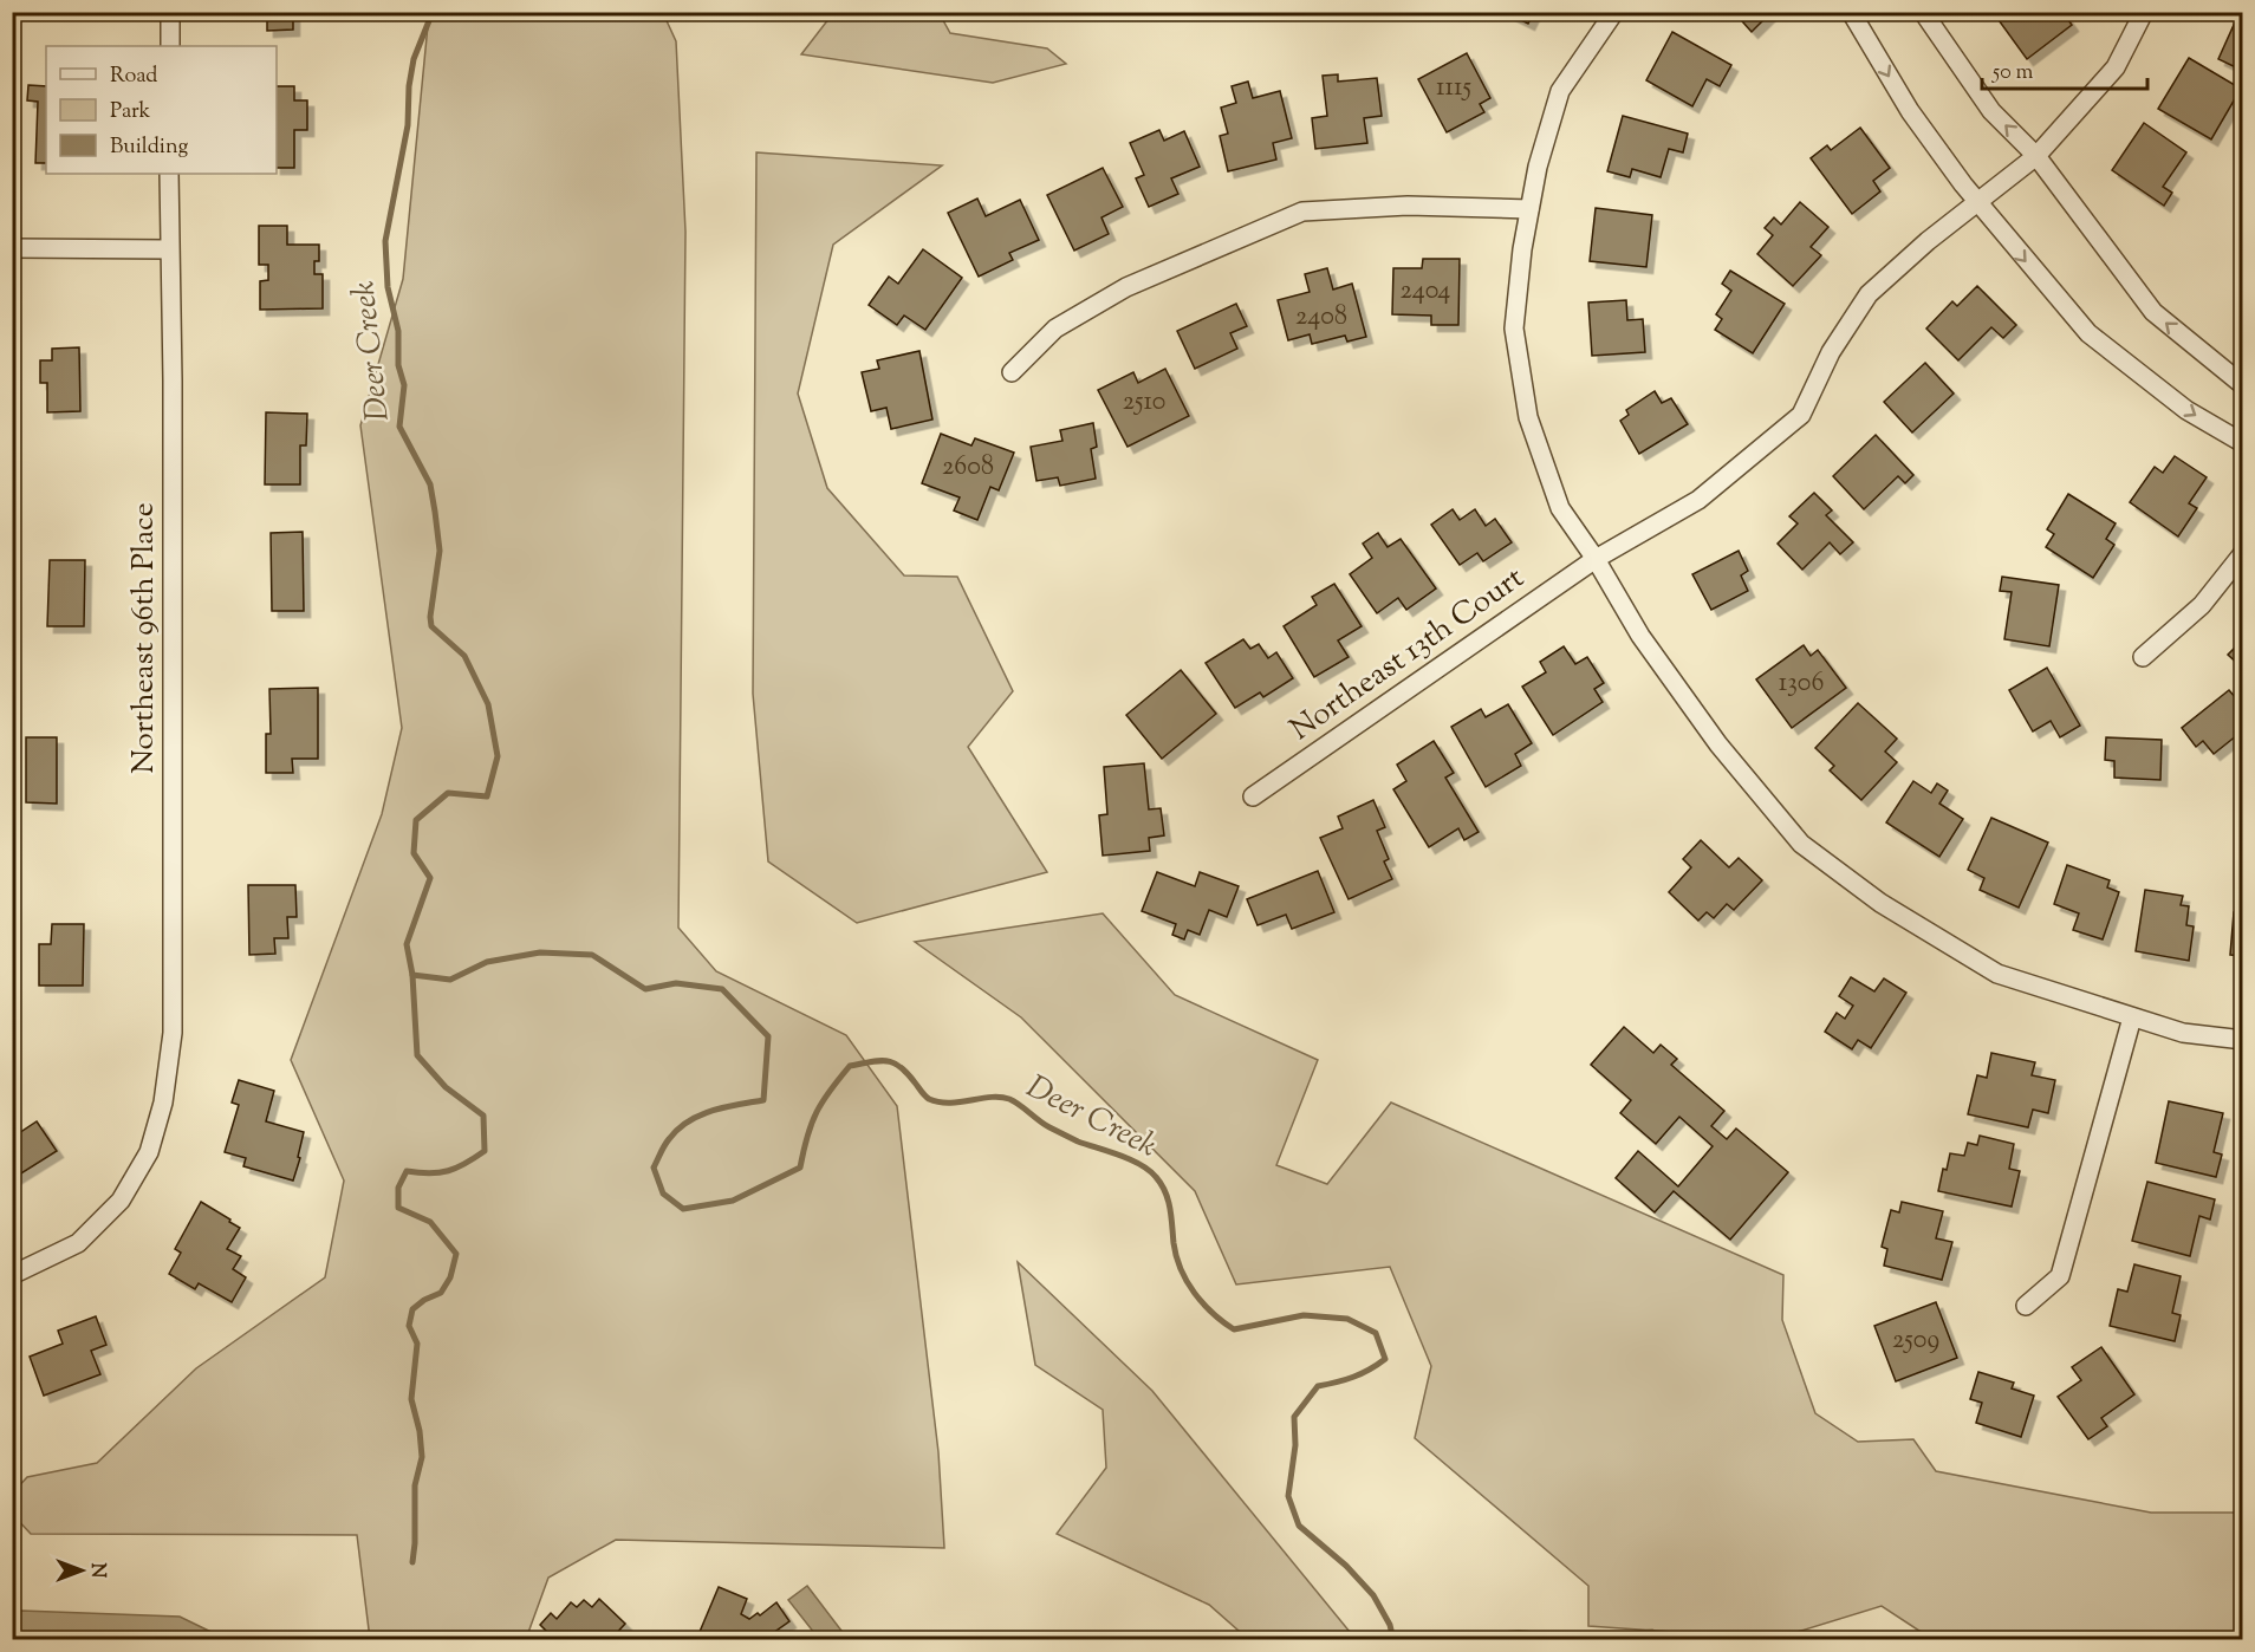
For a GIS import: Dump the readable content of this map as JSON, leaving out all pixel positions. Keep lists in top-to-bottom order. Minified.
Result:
{"streets":{"street":["Northeast 96th Place","Northeast 13th Court"]},"water":["Deer Creek"],"house_numbers":["1115","2404","2408","2510","2608","1306","2509"],"legend":["Road","Park","Building"],"scale_bar":"50 m","north":"right"}
